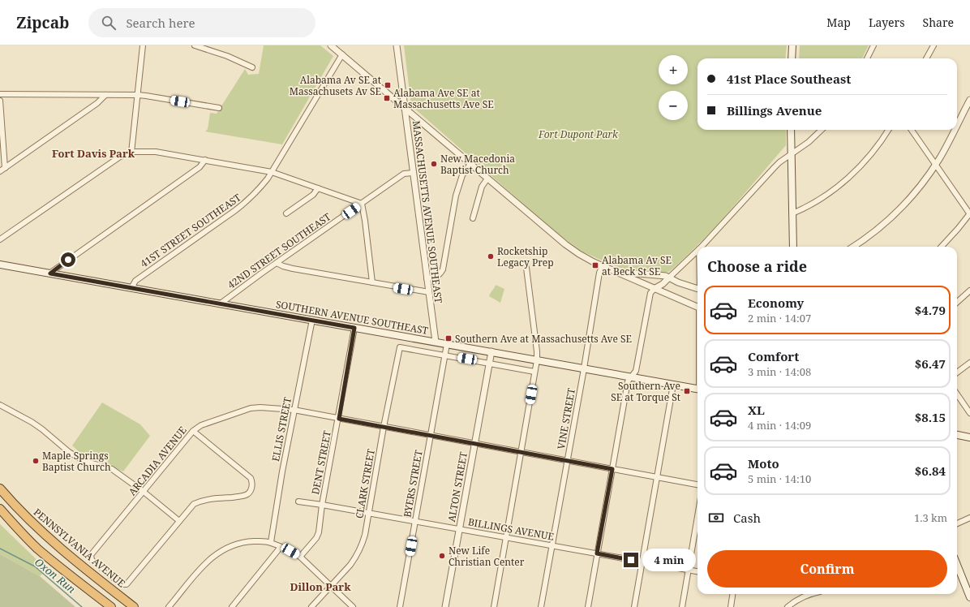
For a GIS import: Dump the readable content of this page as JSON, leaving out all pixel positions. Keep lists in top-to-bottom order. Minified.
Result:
{"streets":{"highway":["PENNSYLVANIA AVENUE"],"main road":["SOUTHERN AVENUE SOUTHEAST"],"street":["MASSACHUSETTS AVENUE SOUTHEAST","41ST STREET SOUTHEAST","42ND STREET SOUTHEAST","VINE STREET","ELLIS STREET","ARCADIA AVENUE","DENT STREET","CLARK STREET","BYERS STREET","ALTON STREET","BILLINGS AVENUE"]},"crossings":[["MASSACHUSETTS AVENUE SOUTHEAST","42ND STREET SOUTHEAST"],["MASSACHUSETTS AVENUE SOUTHEAST","SOUTHERN AVENUE SOUTHEAST"],["41ST STREET SOUTHEAST","SOUTHERN AVENUE SOUTHEAST"],["42ND STREET SOUTHEAST","SOUTHERN AVENUE SOUTHEAST"],["SOUTHERN AVENUE SOUTHEAST","VINE STREET"],["SOUTHERN AVENUE SOUTHEAST","ELLIS STREET"],["SOUTHERN AVENUE SOUTHEAST","DENT STREET"],["SOUTHERN AVENUE SOUTHEAST","BYERS STREET"],["SOUTHERN AVENUE SOUTHEAST","ALTON STREET"],["VINE STREET","ARCADIA AVENUE"],["VINE STREET","BILLINGS AVENUE"],["ELLIS STREET","ARCADIA AVENUE"],["ARCADIA AVENUE","DENT STREET"],["ARCADIA AVENUE","CLARK STREET"],["ARCADIA AVENUE","BYERS STREET"],["ARCADIA AVENUE","ALTON STREET"],["DENT STREET","BILLINGS AVENUE"],["CLARK STREET","BYERS STREET"],["CLARK STREET","BILLINGS AVENUE"],["BYERS STREET","BILLINGS AVENUE"],["ALTON STREET","BILLINGS AVENUE"]],"districts":["Fort Davis Park","Dillon Park"],"water":["Oxon Run"],"parks":["Fort Dupont Park"],"places":{"transit":["Alabama Av SE at Massachusets Av SE","Alabama Ave SE at Massachusetts Ave SE","Alabama Av SE at Beck St SE","Southern Ave at Massachusetts Ave SE","Southern Ave SE at Torque St"],"other":["New Macedonia Baptist Church","Rocketship Legacy Prep","Maple Springs Baptist Church","New Life Christian Center"]},"page":{"header":"Zipcab","search":"Search here","nav":["Map","Layers","Share"],"map_buttons":["+","−"],"banner":["41st Place Southeast","Billings Avenue"],"heading":"Choose a ride","list":[{"name":"Economy","note":"2 min · 14:07","value":"$4.79"},{"name":"Comfort","note":"3 min · 14:08","value":"$6.47"},{"name":"XL","note":"4 min · 14:09","value":"$8.15"},{"name":"Moto","note":"5 min · 14:10","value":"$6.84"}],"pay":["Cash","1.3 km"],"buttons":"Confirm","bubble":"4 min"}}
